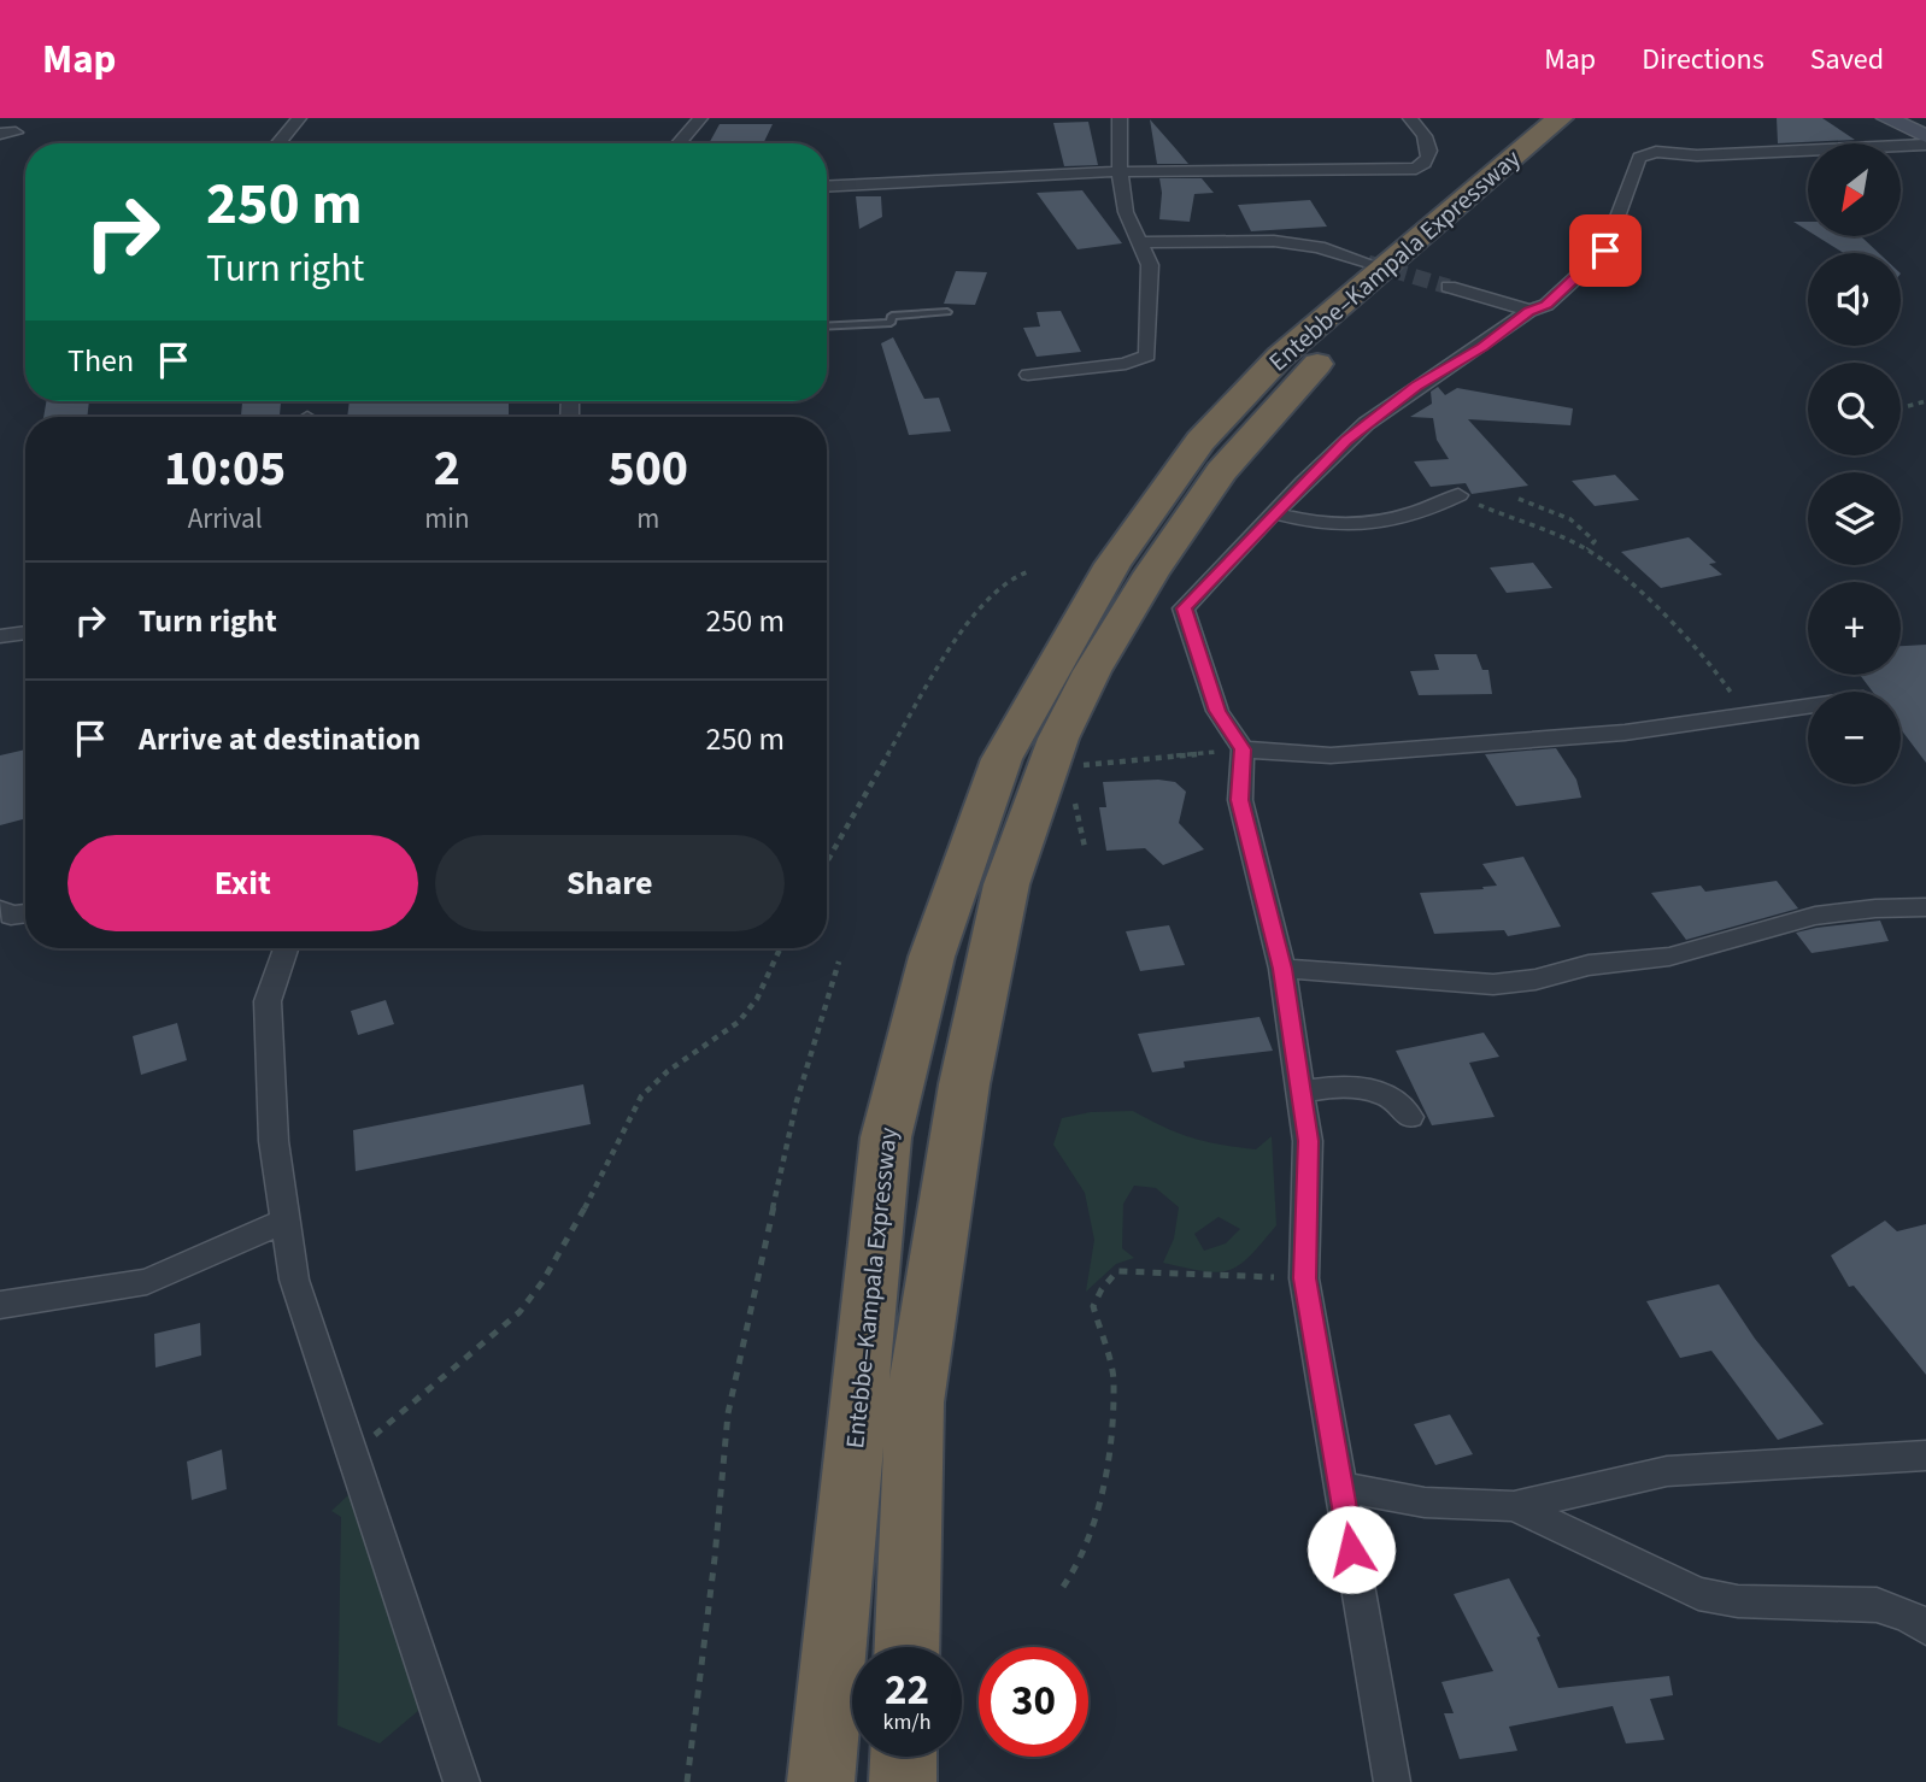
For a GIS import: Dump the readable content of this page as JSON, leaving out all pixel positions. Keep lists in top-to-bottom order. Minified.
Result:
{"streets":{"highway":["Entebbe–Kampala Expressway"]},"north":"bottom left","page":{"header":"Map","nav":["Map","Directions","Saved"],"map_buttons":["+","−"],"turn":["250 m","Turn right"],"then":"Then","eta":["10:05","Arrival","2","min","500","m"],"list":[{"name":"Turn right","value":"250 m"},{"name":"Arrive at destination","value":"250 m"}],"buttons":["Exit","Share"],"speed":"22 km/h","limit":"30"}}
